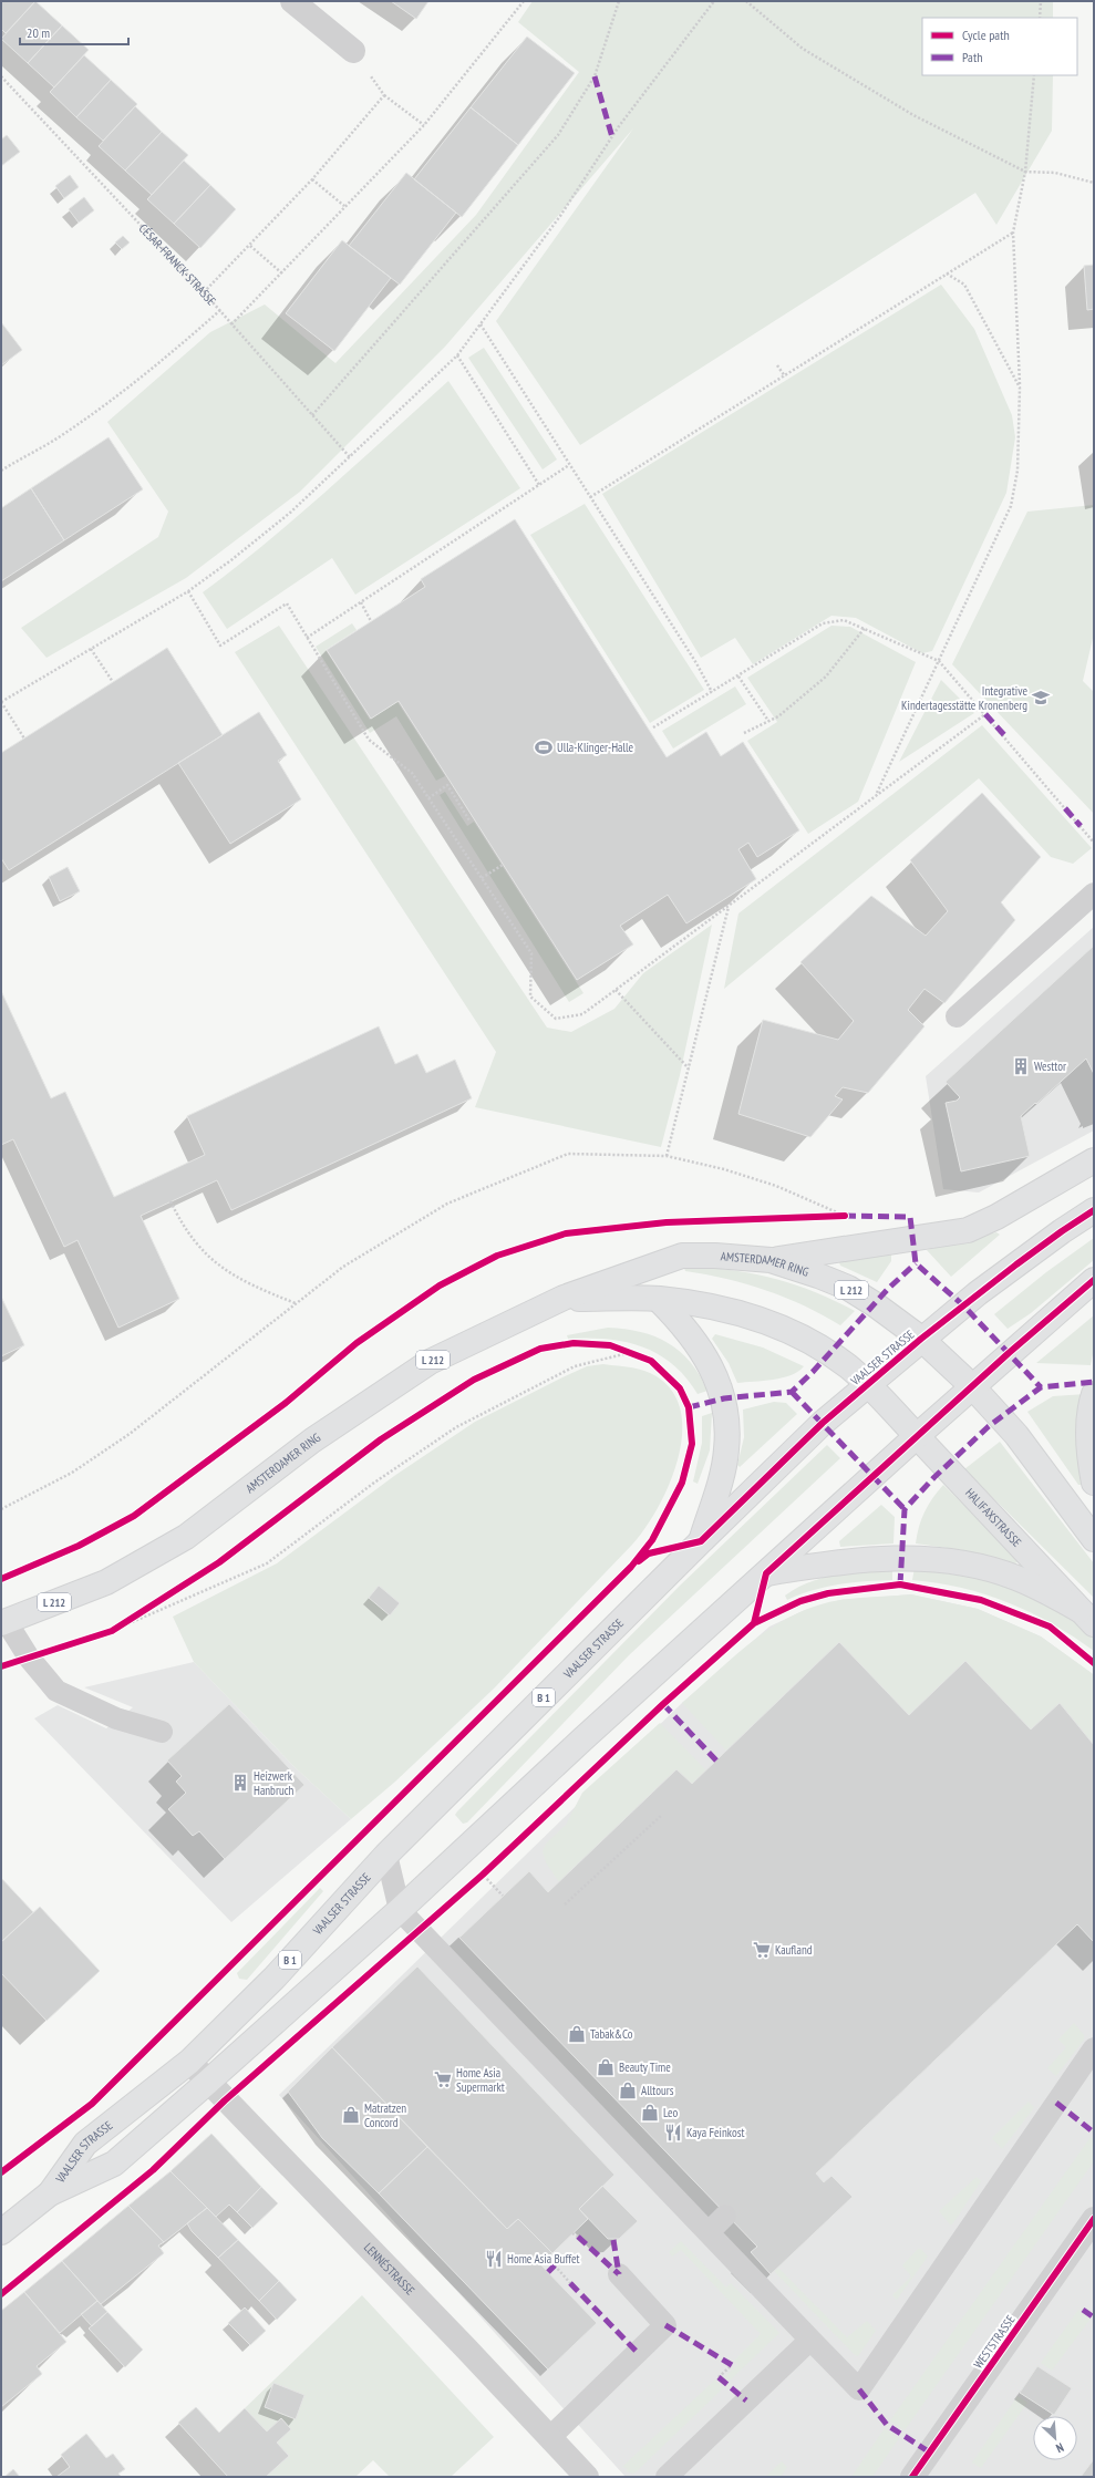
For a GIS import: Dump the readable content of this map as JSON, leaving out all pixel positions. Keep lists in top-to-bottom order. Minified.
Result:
{"streets":{"main road":["AMSTERDAMER RING","L 212","VAALSER STRASSE","HALIFAXSTRASSE","B 1"],"street":["LENNÉSTRASSE","WESTSTRASSE"],"path":["CÉSAR-FRANCK-STRASSE"]},"crossings":[["AMSTERDAMER RING","VAALSER STRASSE"],["AMSTERDAMER RING","HALIFAXSTRASSE"],["VAALSER STRASSE","HALIFAXSTRASSE"],["VAALSER STRASSE","LENNÉSTRASSE"]],"places":{"school or university":["Integrative Kindertagesstätte Kronenberg"],"sports":["Ulla-Klinger-Halle"],"building":["Westtor","Heizwerk Hanbruch"],"supermarket":["Kaufland","Home Asia Supermarkt"],"shop":["Tabak&Co","Beauty Time","Alltours","Leo","Matratzen Concord"],"restaurant":["Kaya Feinkost","Home Asia Buffet"]},"legend":["Cycle path","Path"],"scale_bar":"20 m","north":"bottom right"}
